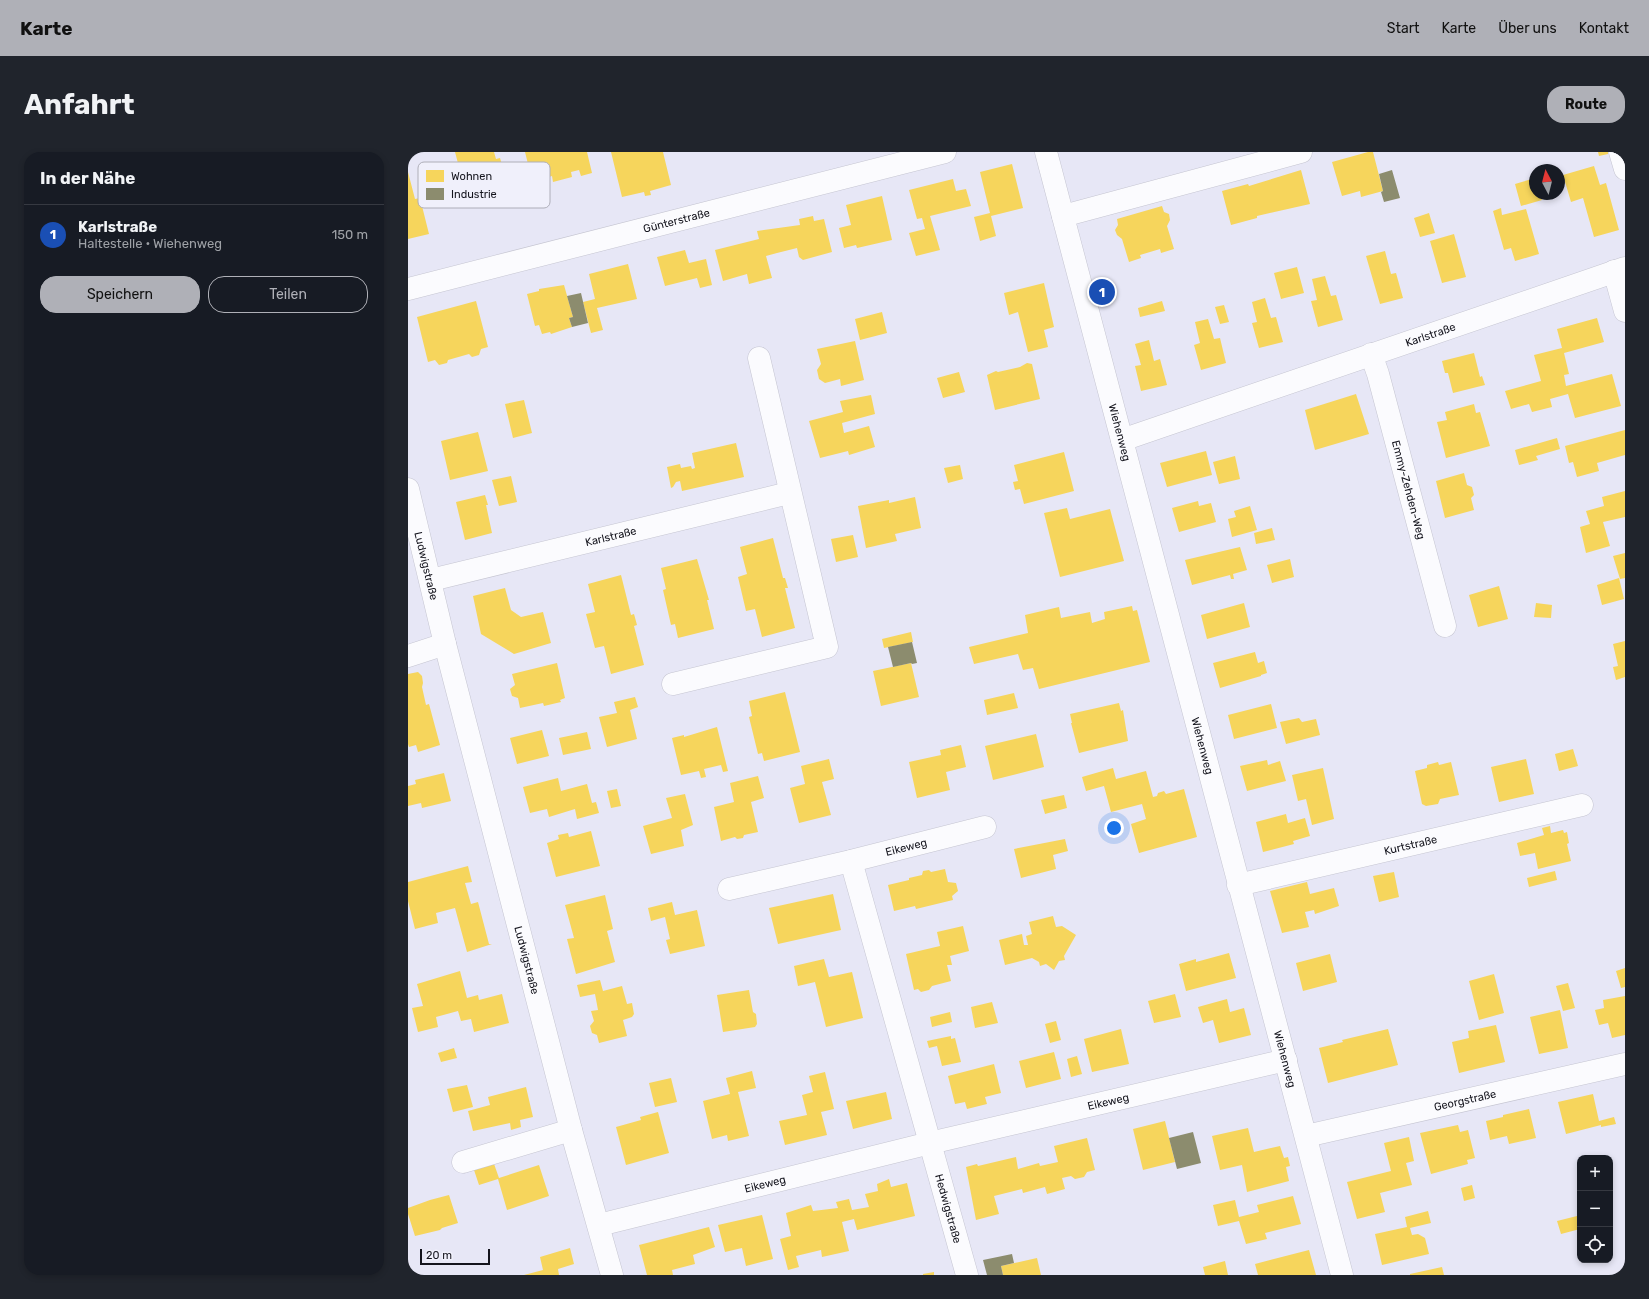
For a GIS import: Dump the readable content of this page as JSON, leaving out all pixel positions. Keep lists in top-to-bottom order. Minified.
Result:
{"streets":{"street":["Günterstraße","Karlstraße","Wiehenweg","Emmy-Zehden-Weg","Ludwigstraße","Kurtstraße","Eikeweg","Georgstraße","Hedwigstraße"]},"crossings":[["Karlstraße","Wiehenweg"],["Karlstraße","Emmy-Zehden-Weg"],["Karlstraße","Ludwigstraße"],["Wiehenweg","Kurtstraße"],["Wiehenweg","Eikeweg"],["Wiehenweg","Georgstraße"],["Ludwigstraße","Eikeweg"],["Eikeweg","Hedwigstraße"]],"legend":["Wohnen","Industrie"],"scale_bar":"20 m","north":"top","page":{"header":"Karte","nav":["Start","Karte","Über uns","Kontakt"],"buttons":["Route",["Speichern","Teilen"]],"title":"Anfahrt","heading":"In der Nähe","list":[{"mark":"1","name":"Karlstraße","note":"Haltestelle · Wiehenweg","value":"150 m"}],"pins":"1","map_buttons":["+","−"],"scale":"20 m"}}
